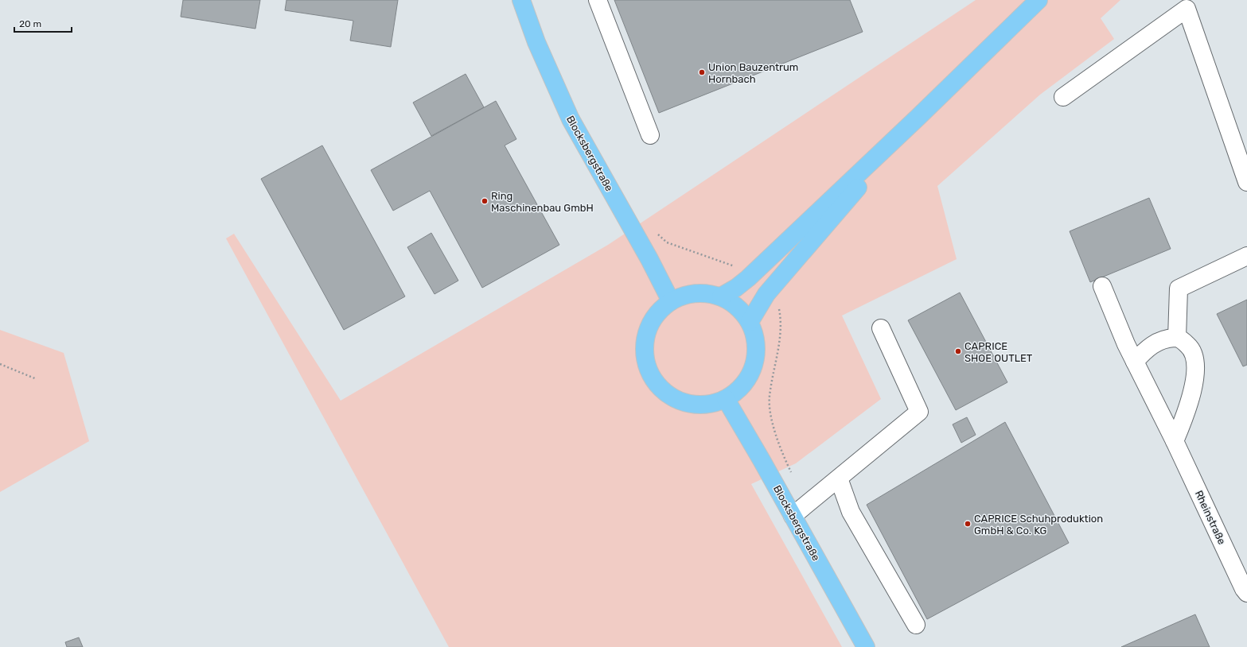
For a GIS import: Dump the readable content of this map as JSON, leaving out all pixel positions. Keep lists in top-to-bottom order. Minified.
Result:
{"streets":{"main road":["Blocksbergstraße"],"street":["Rheinstraße"]},"places":["Union Bauzentrum Hornbach","Ring Maschinenbau GmbH","CAPRICE SHOE OUTLET","CAPRICE Schuhproduktion GmbH & Co. KG"],"scale_bar":"20 m"}
